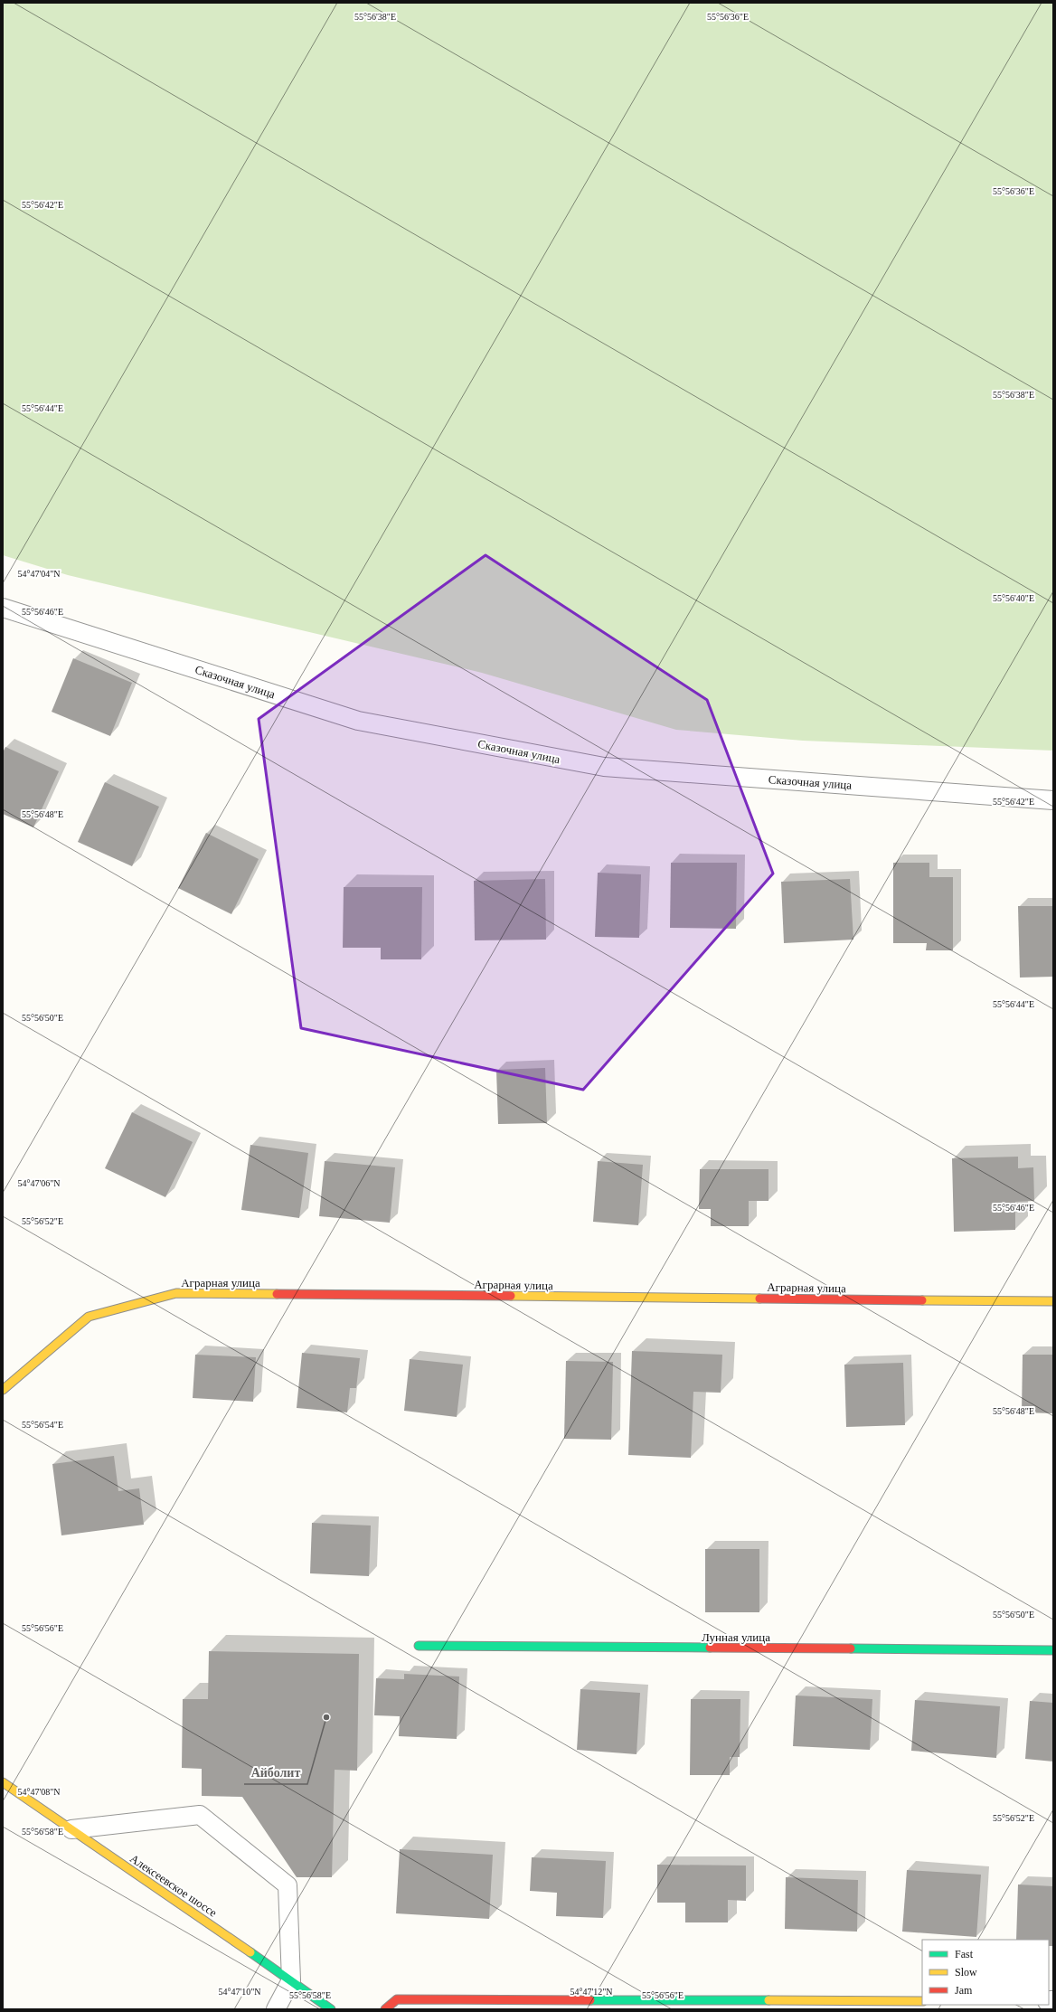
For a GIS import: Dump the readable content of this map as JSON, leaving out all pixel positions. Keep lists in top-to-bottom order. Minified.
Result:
{"streets":{"street":["Аграрная улица","Лунная улица","Алексеевское шоссе"],"lane":["Сказочная улица"]},"places":["Айболит"],"legend":["Fast","Slow","Jam"],"coordinates":["55°56'38\"E","55°56'36\"E","55°56'42\"E","55°56'44\"E","54°47'04\"N","55°56'40\"E","55°56'46\"E","55°56'48\"E","55°56'50\"E","54°47'06\"N","55°56'52\"E","55°56'54\"E","55°56'56\"E","54°47'08\"N","55°56'58\"E","54°47'10\"N","54°47'12\"N"]}
